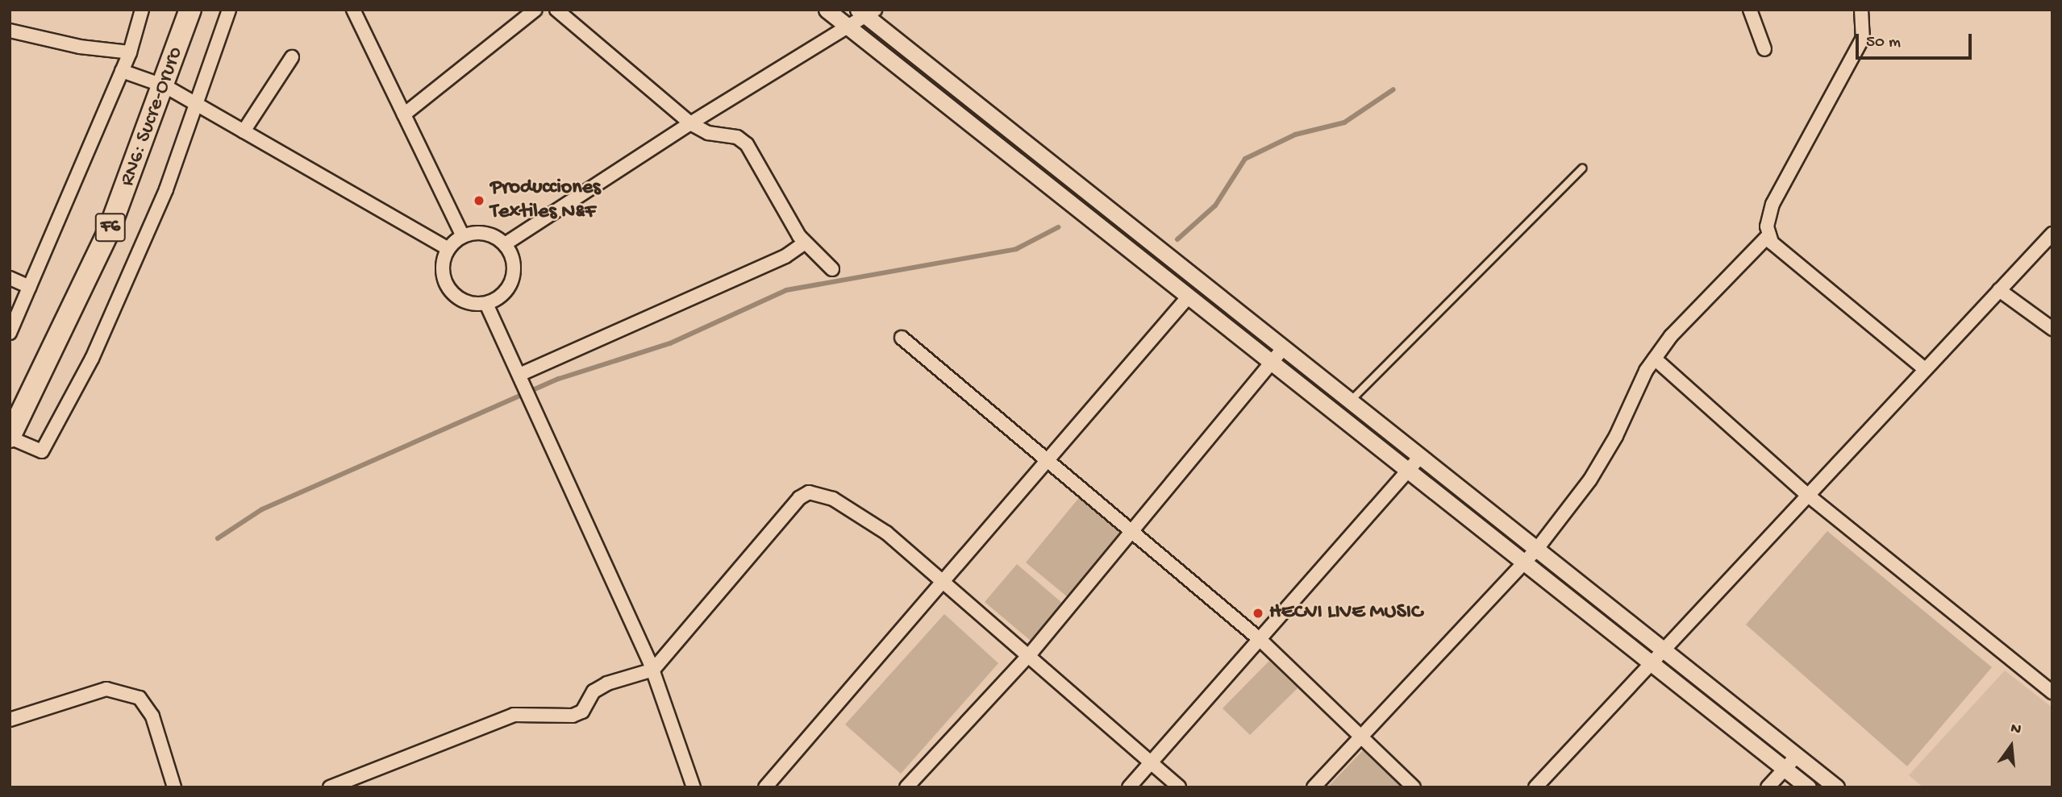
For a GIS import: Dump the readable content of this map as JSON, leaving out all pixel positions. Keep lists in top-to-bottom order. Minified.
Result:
{"streets":{"highway":["RN6: Sucre-Oruro","F6"]},"places":["Producciones Textiles N&F","HECVI LIVE MUSIC"],"scale_bar":"50 m","north":"top"}
